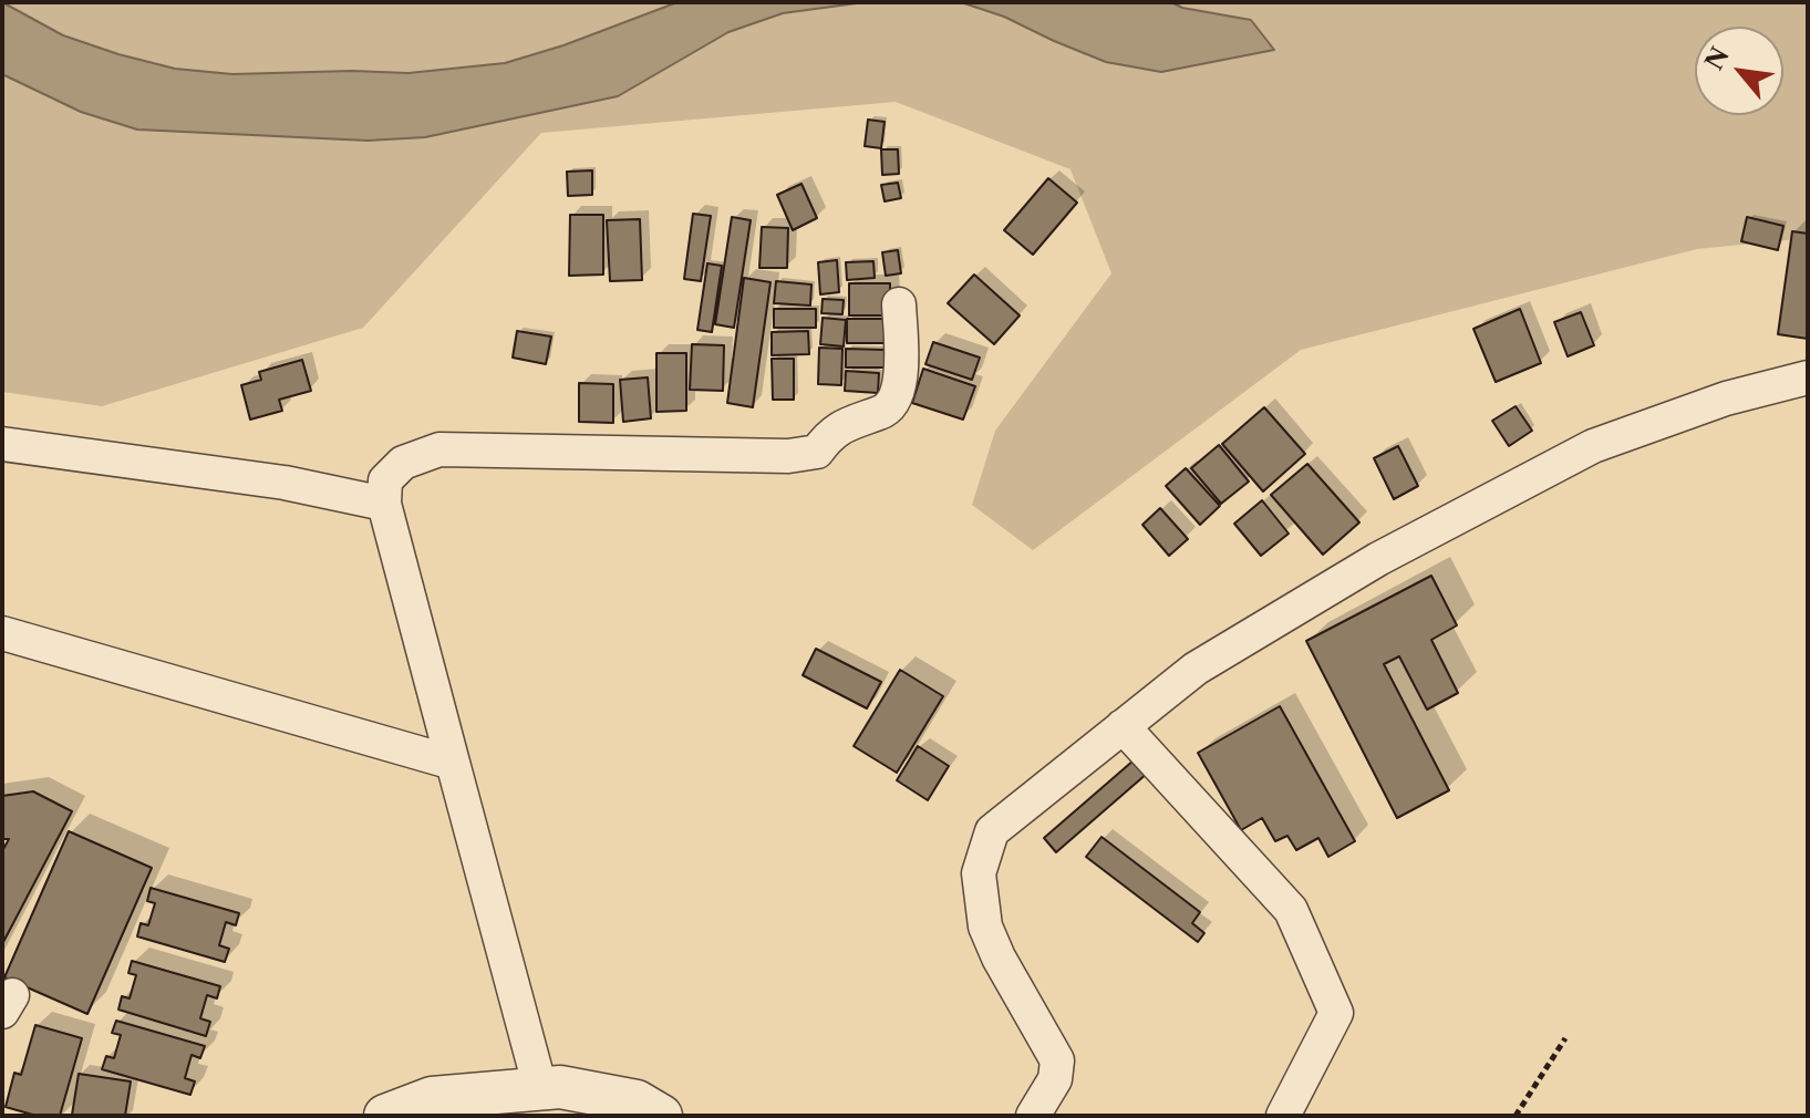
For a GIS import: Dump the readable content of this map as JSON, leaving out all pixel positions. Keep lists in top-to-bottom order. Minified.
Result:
{"north":"top left"}
